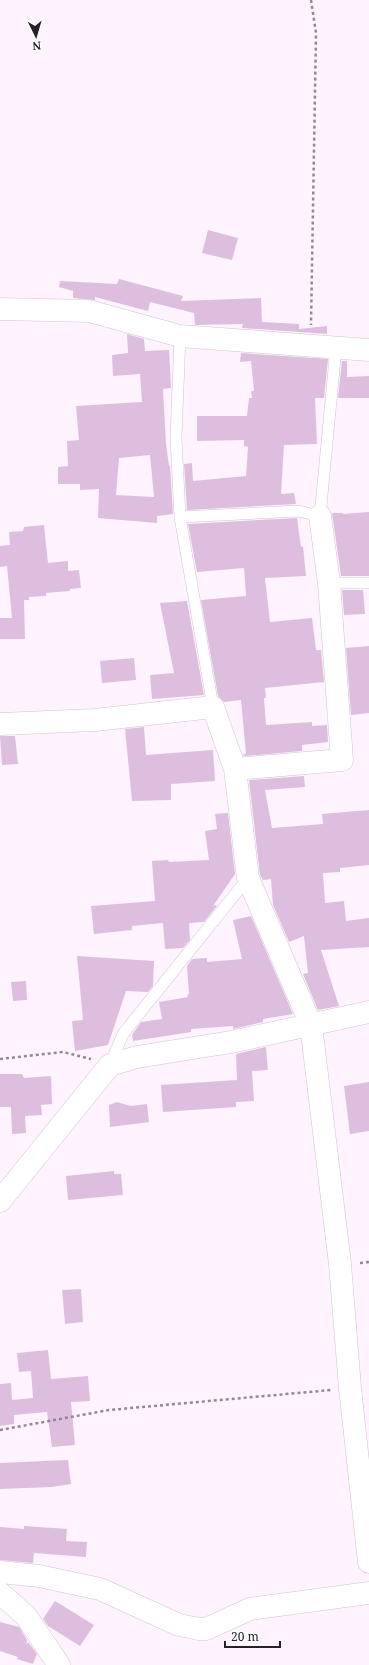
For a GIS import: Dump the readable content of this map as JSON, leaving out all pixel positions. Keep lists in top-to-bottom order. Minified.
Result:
{"scale_bar":"20 m","north":"bottom"}
